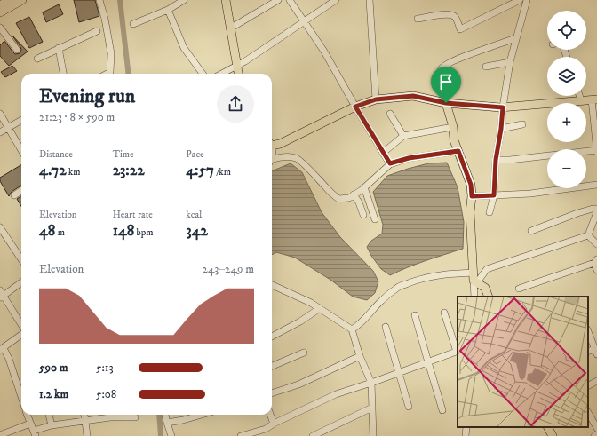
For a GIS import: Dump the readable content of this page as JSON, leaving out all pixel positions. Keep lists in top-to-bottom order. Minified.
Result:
{"page":{"map_buttons":["+","−"],"heading":["Evening run","21:23 · 8 × 590 m"],"stats":[["Distance","4.72 km"],["Time","23:22"],["Pace","4:57 /km"],["Elevation","48 m"],["Heart rate","148 bpm"],["kcal","342"]],"chart":["Elevation","243–249 m"],"list":[{"name":"590 m","note":"5:13"},{"name":"1.2 km","note":"5:08"}]}}
